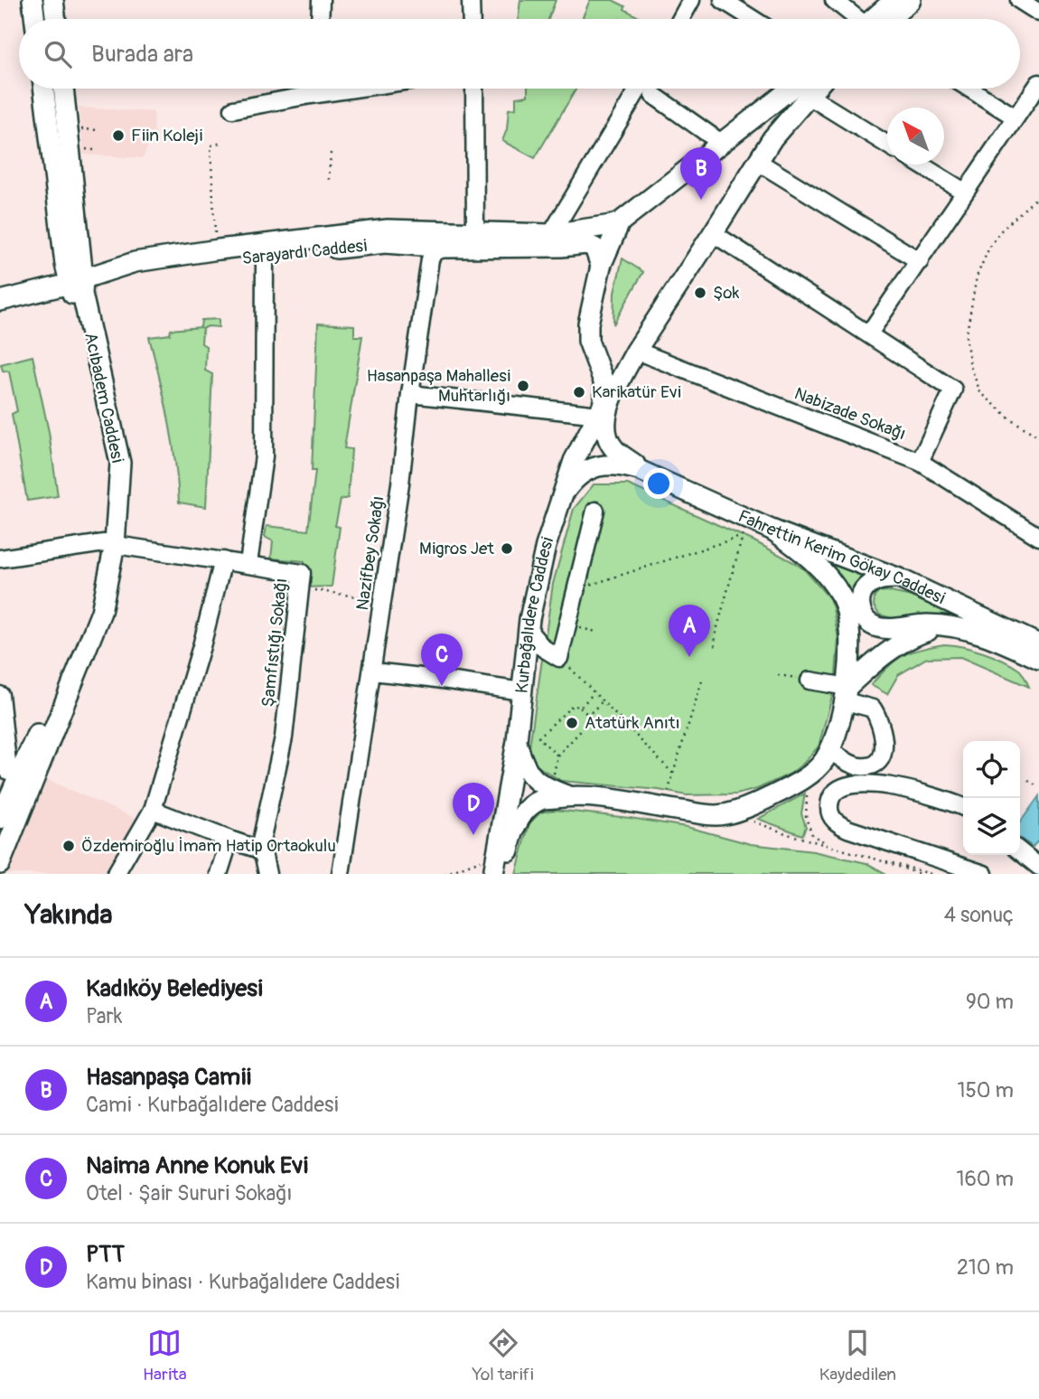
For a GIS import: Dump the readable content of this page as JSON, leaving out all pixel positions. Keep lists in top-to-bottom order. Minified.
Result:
{"streets":{"main road":["Sarayardı Caddesi","Acıbadem Caddesi","Fahrettin Kerim Gökay Caddesi","Kurbağalıdere Caddesi"],"street":["Nabizade Sokağı","Nazifbey Sokağı","Şamfıstığı Sokağı"]},"crossings":[["Sarayardı Caddesi","Acıbadem Caddesi"],["Sarayardı Caddesi","Nazifbey Sokağı"],["Sarayardı Caddesi","Kurbağalıdere Caddesi"],["Acıbadem Caddesi","Şamfıstığı Sokağı"],["Fahrettin Kerim Gökay Caddesi","Kurbağalıdere Caddesi"]],"places":["Fiin Koleji","Şok","Hasanpaşa Mahallesi Muhtarlığı","Karikatür Evi","Migros Jet","Atatürk Anıtı","Özdemiroğlu İmam Hatip Ortaokulu"],"north":"top left","page":{"search":"Burada ara","pins":["B","A","C","D"],"heading":["Yakında","4 sonuç"],"list":[{"mark":"A","name":"Kadıköy Belediyesi","note":"Park","value":"90 m"},{"mark":"B","name":"Hasanpaşa Camii","note":"Cami · Kurbağalıdere Caddesi","value":"150 m"},{"mark":"C","name":"Naima Anne Konuk Evi","note":"Otel · Şair Sururi Sokağı","value":"160 m"},{"mark":"D","name":"PTT","note":"Kamu binası · Kurbağalıdere Caddesi","value":"210 m"}],"nav":["Harita","Yol tarifi","Kaydedilen"]}}
